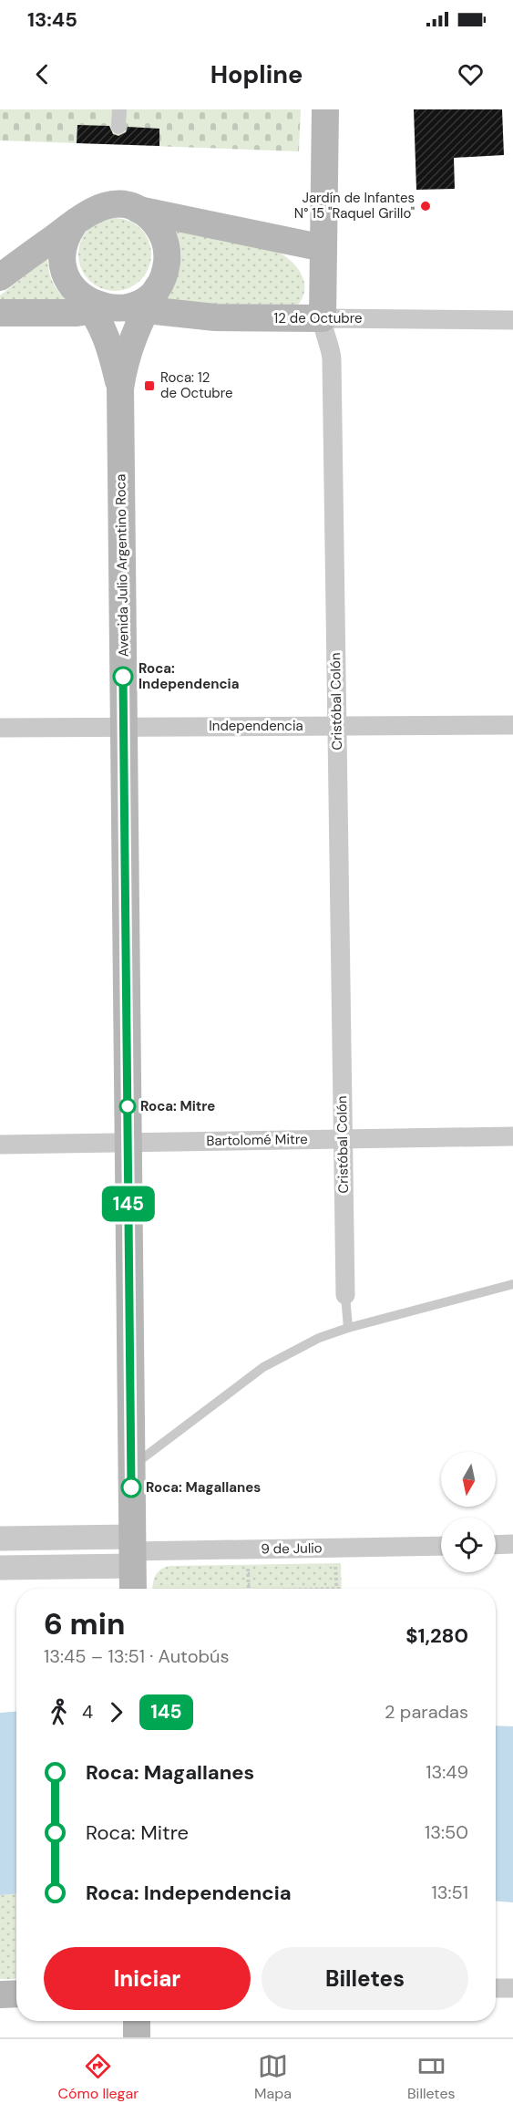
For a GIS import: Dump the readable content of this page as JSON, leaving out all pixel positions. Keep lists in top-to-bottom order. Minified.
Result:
{"streets":{"main road":["12 de Octubre","Avenida Julio Argentino Roca","Cristóbal Colón"],"street":["Independencia","Bartolomé Mitre","9 de Julio"]},"crossings":[["12 de Octubre","Avenida Julio Argentino Roca"],["12 de Octubre","Cristóbal Colón"],["Avenida Julio Argentino Roca","Independencia"],["Avenida Julio Argentino Roca","Bartolomé Mitre"],["Avenida Julio Argentino Roca","9 de Julio"],["Cristóbal Colón","Independencia"],["Cristóbal Colón","Bartolomé Mitre"]],"places":{"other":["Jardín de Infantes N° 15 \"Raquel Grillo\"","Roca: Independencia","Roca: Mitre","Roca: Magallanes"],"transit":["Roca: 12 de Octubre"]},"lines":["bus line 145"],"north":"bottom","page":{"status":"13:45","header":"Hopline","on_map":"145","heading":["6 min","13:45 – 13:51 · Autobús","$1,280"],"legs":["4","145","2 paradas"],"list":[{"name":"Roca: Magallanes","value":"13:49"},{"name":"Roca: Mitre","value":"13:50"},{"name":"Roca: Independencia","value":"13:51"}],"buttons":["Iniciar","Billetes"],"tabs":["Cómo llegar","Mapa","Billetes"]}}
